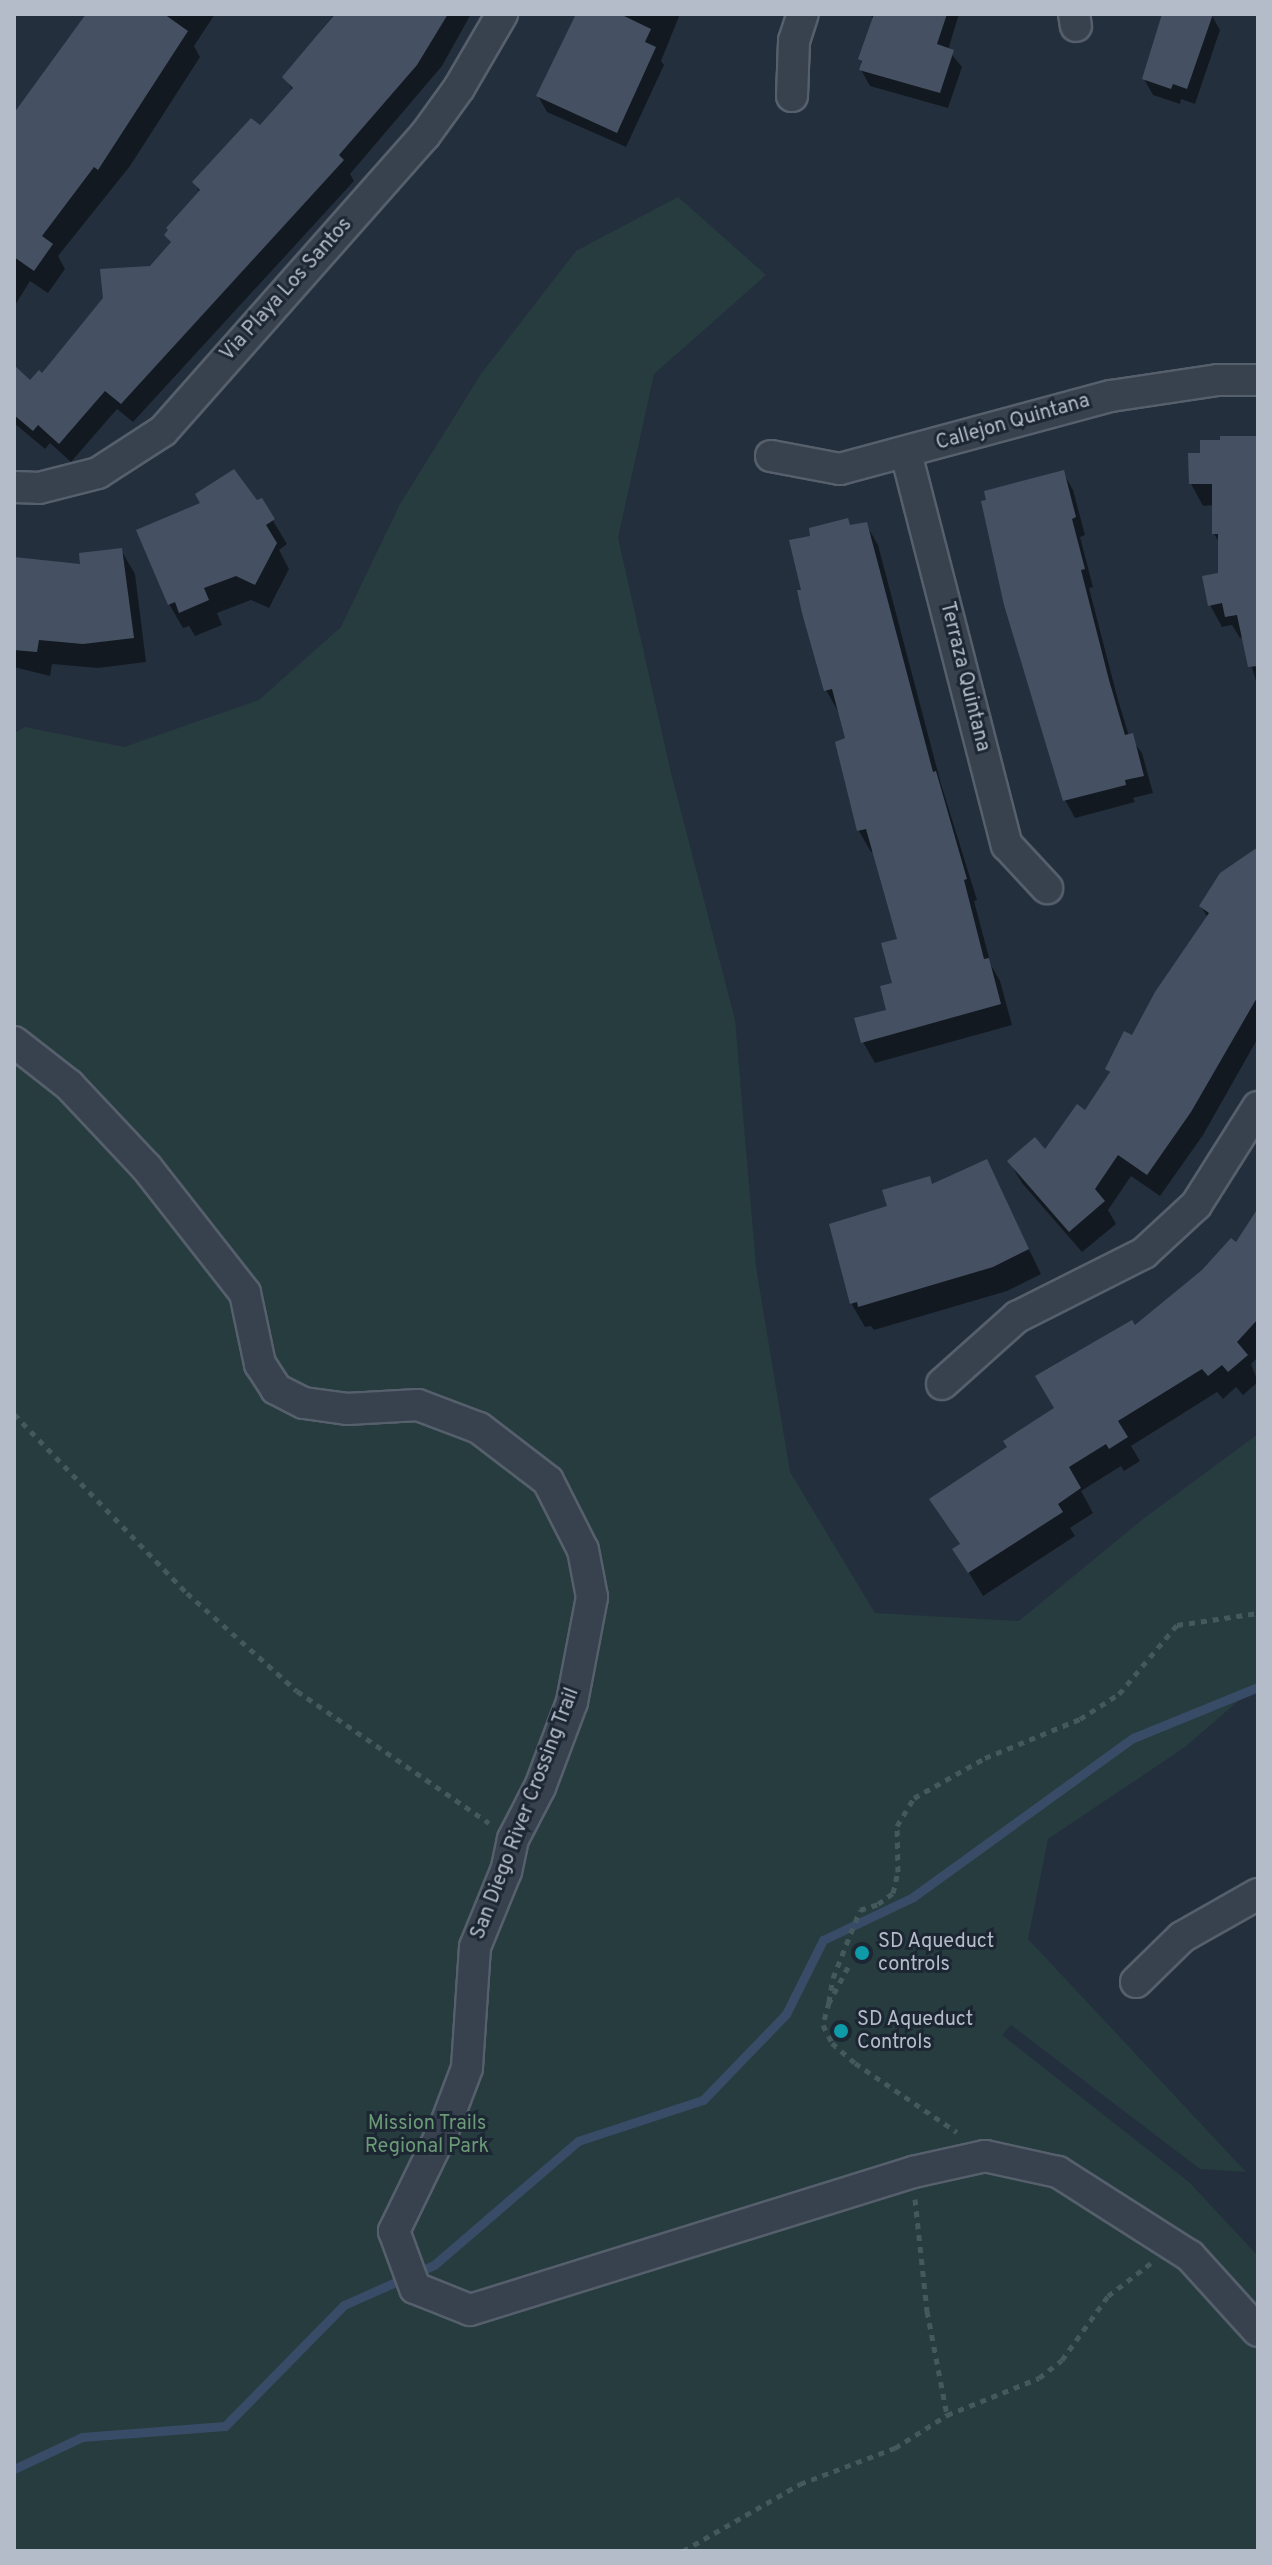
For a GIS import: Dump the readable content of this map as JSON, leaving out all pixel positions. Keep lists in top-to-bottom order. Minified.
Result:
{"streets":{"street":["Via Playa Los Santos","Callejon Quintana","Terraza Quintana","San Diego River Crossing Trail"]},"crossings":[["Callejon Quintana","Terraza Quintana"]],"parks":["Mission Trails Regional Park"],"places":["SD Aqueduct controls","SD Aqueduct Controls"]}
